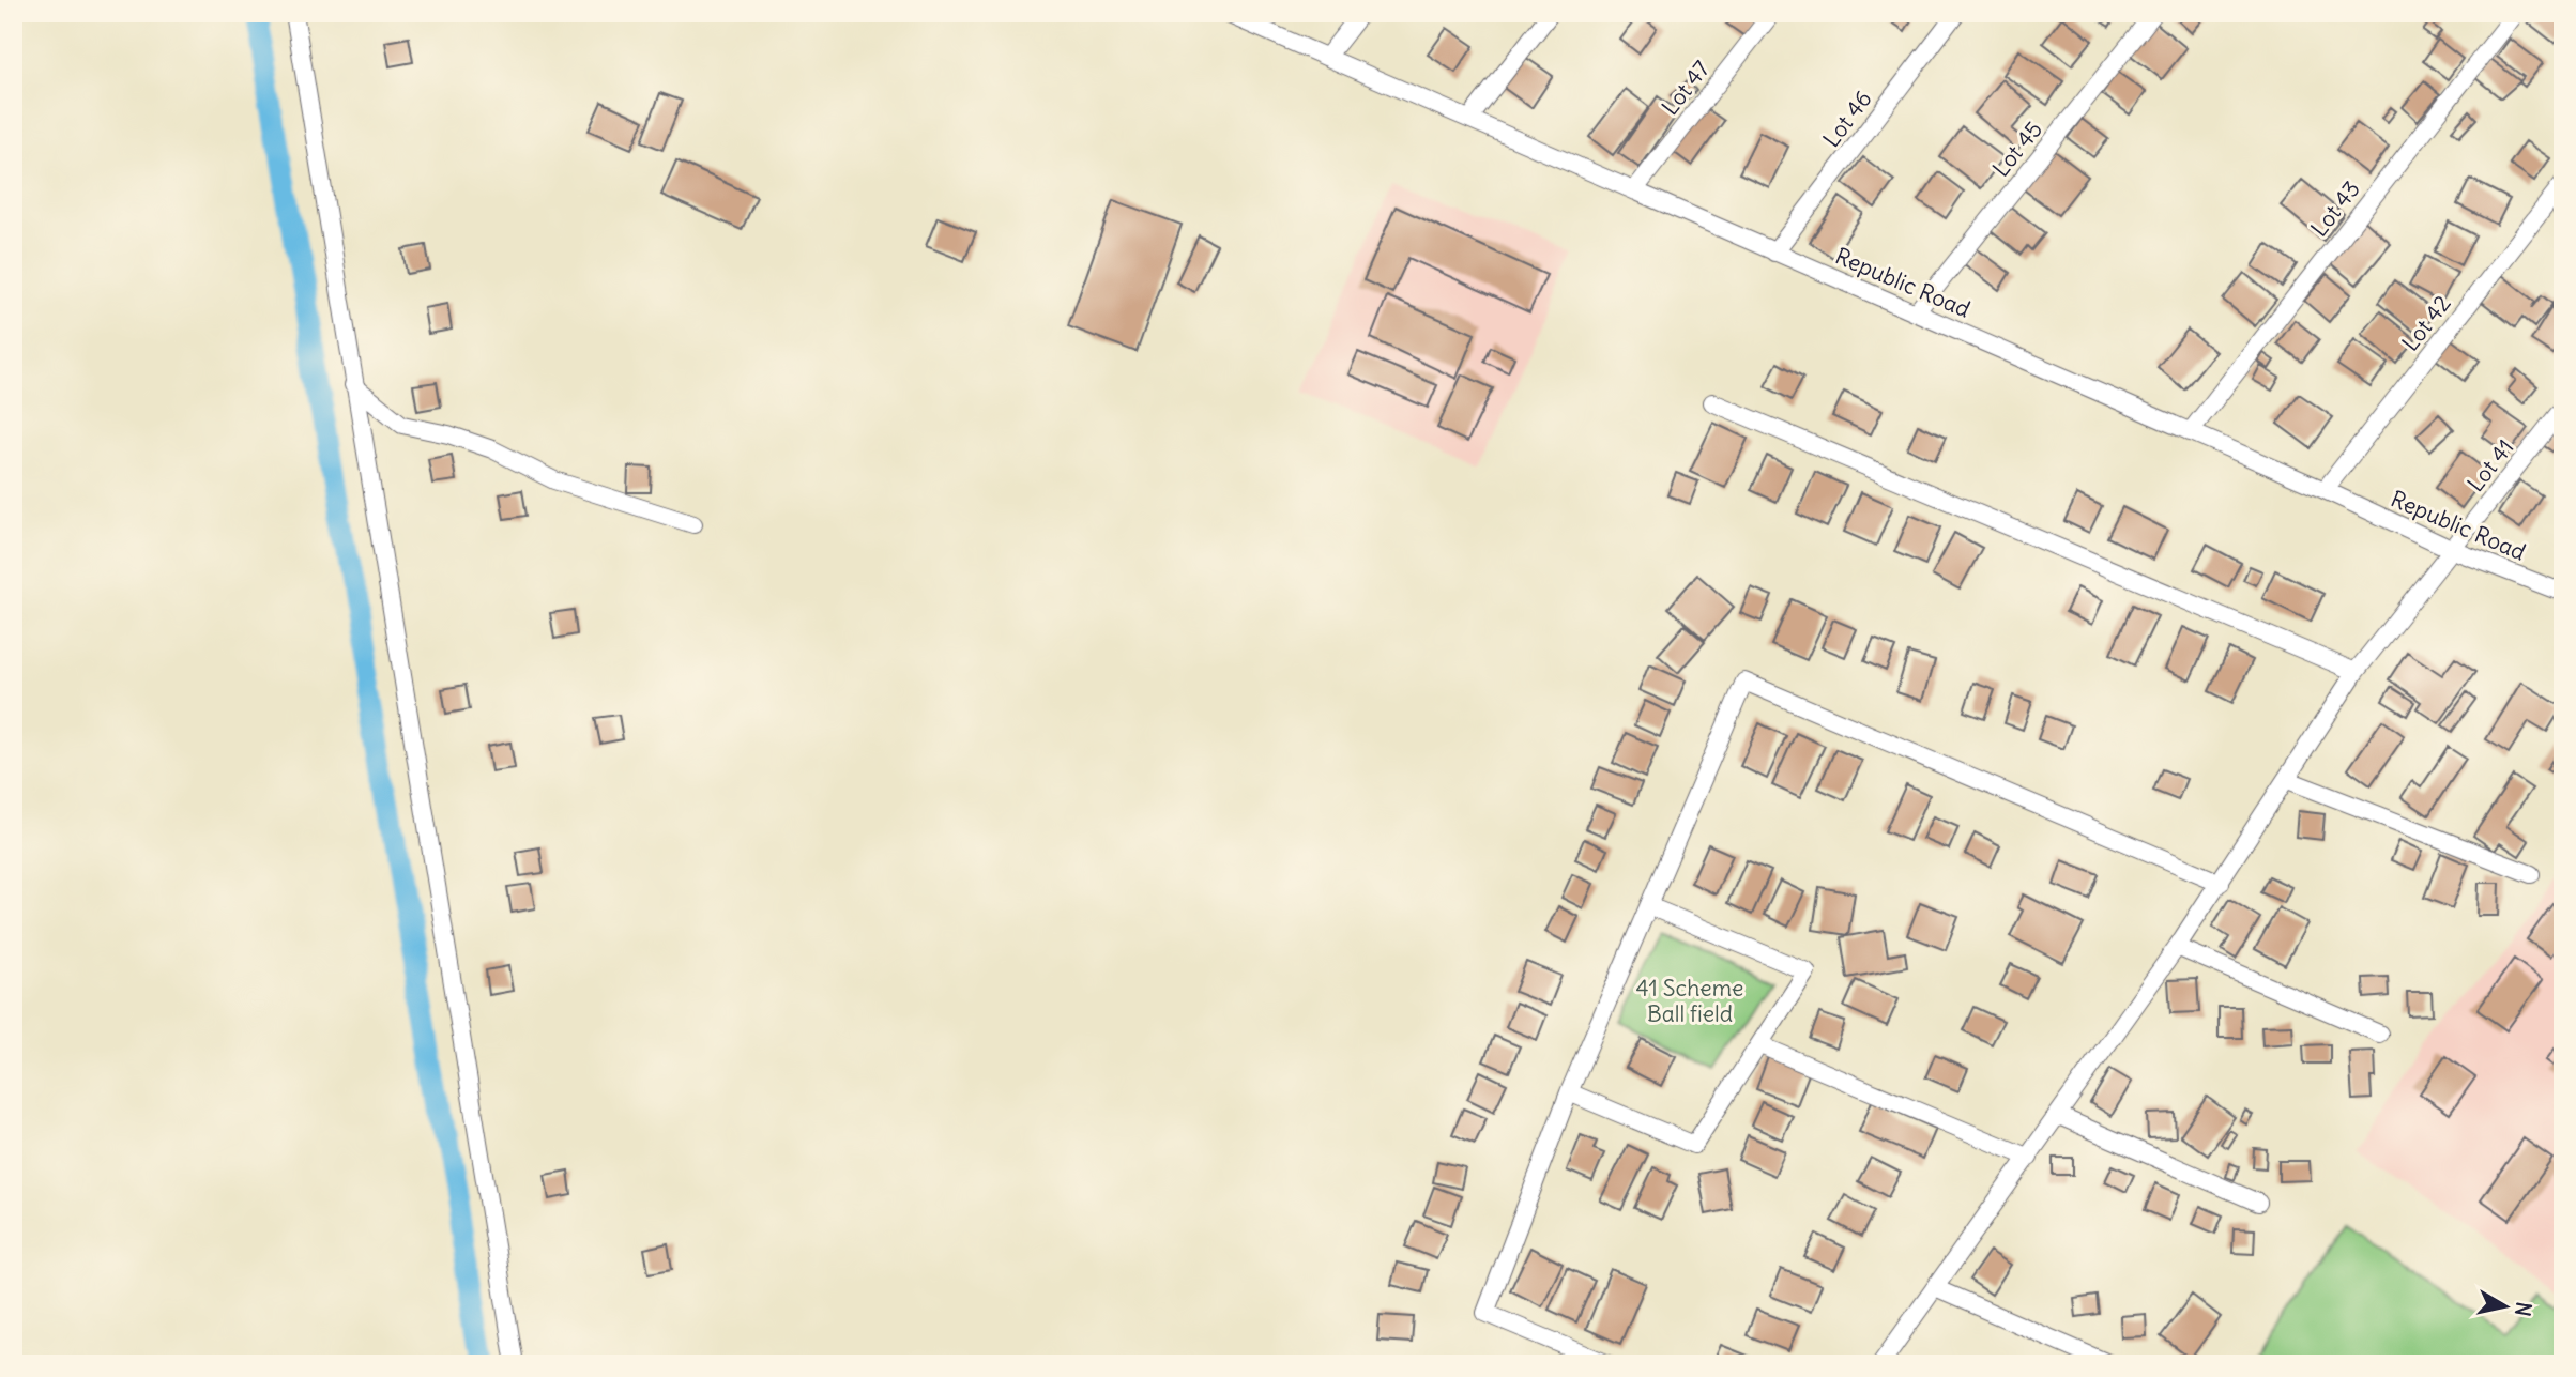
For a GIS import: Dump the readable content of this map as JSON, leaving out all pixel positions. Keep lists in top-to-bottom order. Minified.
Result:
{"streets":{"street":["Lot 47","Lot 46","Lot 45","Lot 43","Republic Road","Lot 42","Lot 41"]},"crossings":[["Lot 47","Republic Road"],["Lot 46","Republic Road"],["Lot 45","Republic Road"],["Lot 43","Republic Road"],["Republic Road","Lot 42"],["Republic Road","Lot 41"]],"parks":["41 Scheme Ball field"],"north":"right"}
